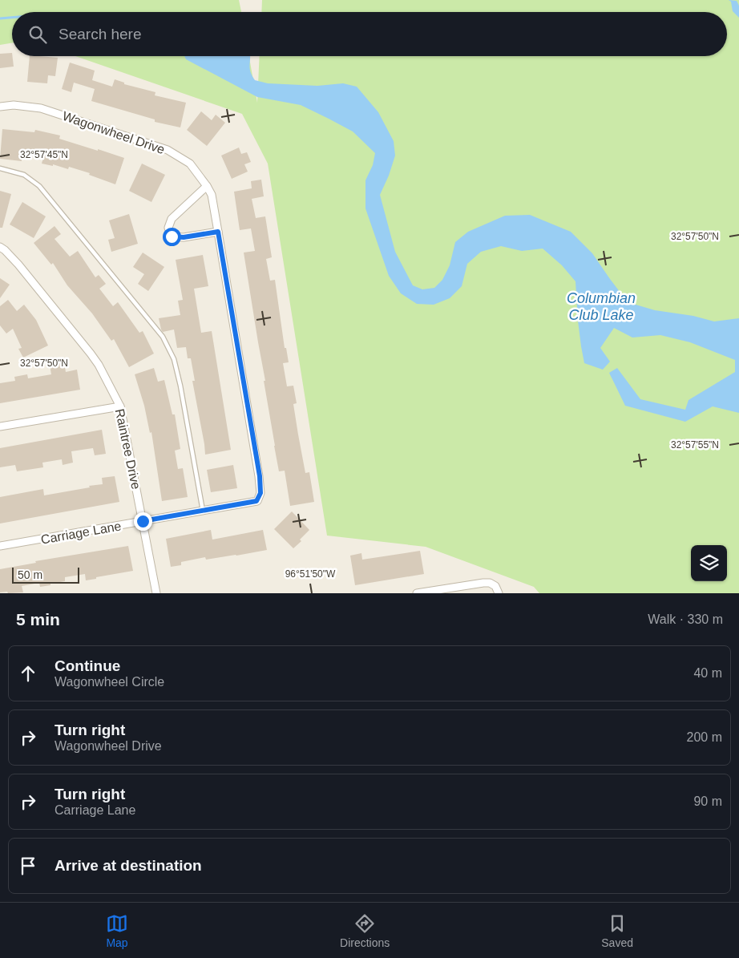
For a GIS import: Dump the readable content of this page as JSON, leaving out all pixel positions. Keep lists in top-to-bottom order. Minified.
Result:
{"streets":{"street":["Wagonwheel Drive","Raintree Drive","Carriage Lane"]},"crossings":[["Wagonwheel Drive","Carriage Lane"],["Raintree Drive","Carriage Lane"]],"water":["Columbian Club Lake"],"scale_bar":"50 m","page":{"search":"Search here","scale":"50 m","heading":["5 min","Walk · 330 m"],"list":[["Continue","Wagonwheel Circle","40 m"],["Turn right","Wagonwheel Drive","200 m"],["Turn right","Carriage Lane","90 m"],"Arrive at destination"],"nav":["Map","Directions","Saved"]},"coordinates":["32°57'45\"N","32°57'50\"N","32°57'55\"N","96°51'50\"W"]}
